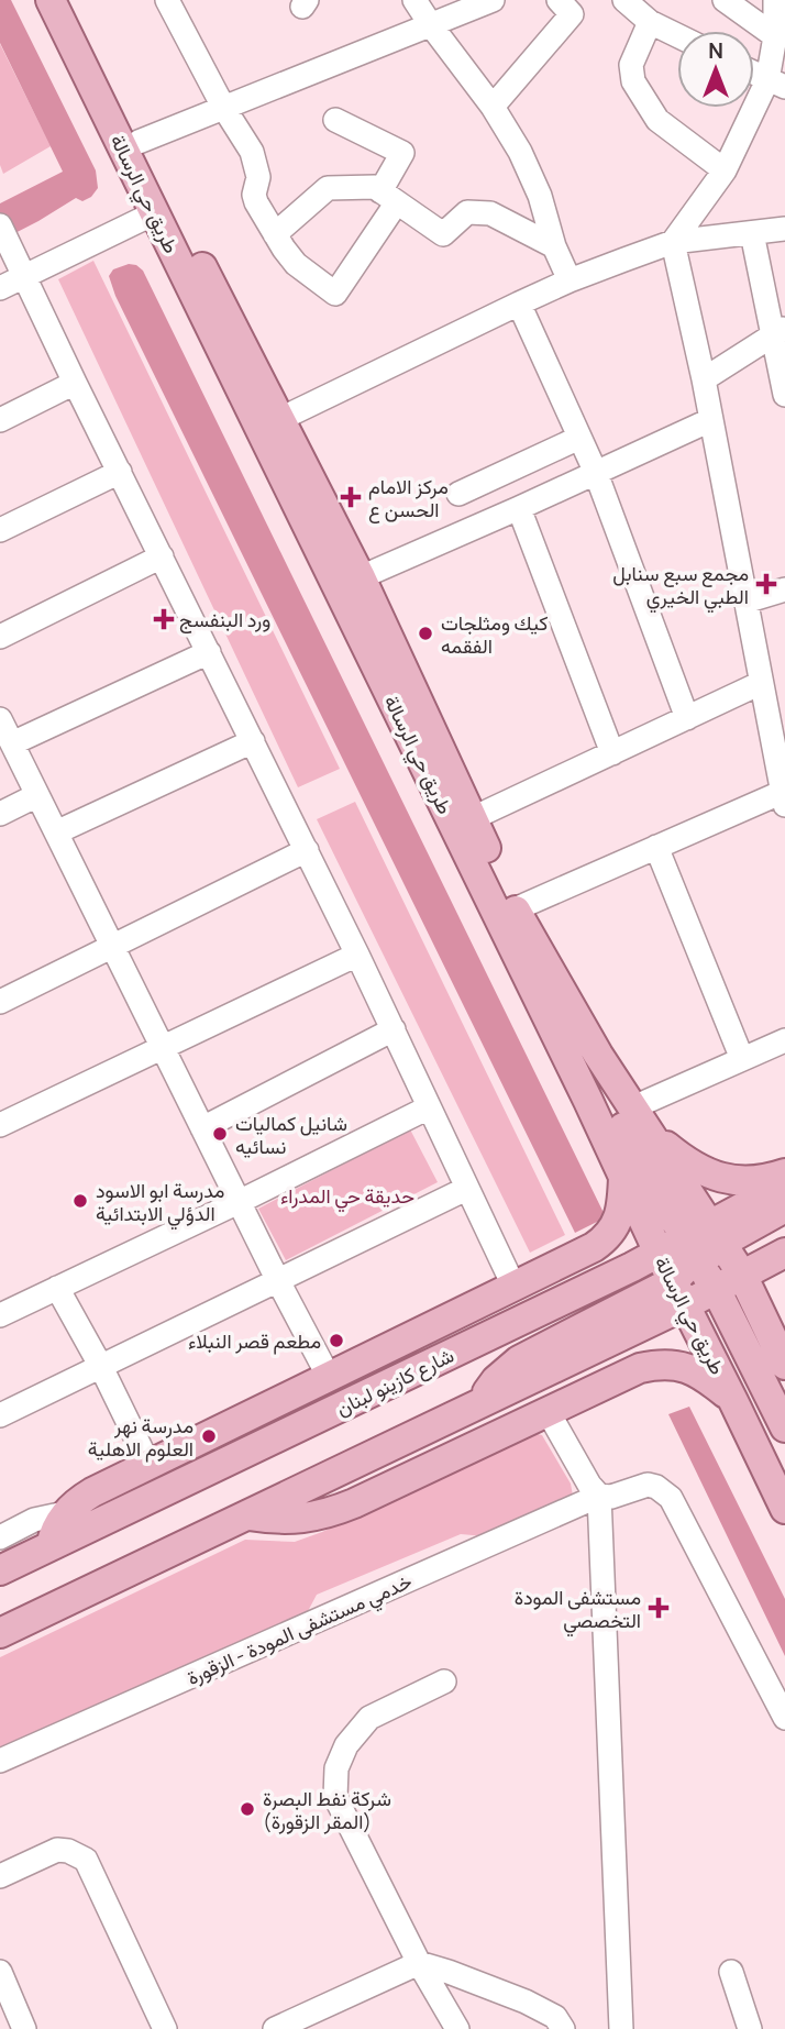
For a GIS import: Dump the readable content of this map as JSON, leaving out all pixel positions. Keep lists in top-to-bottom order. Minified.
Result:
{"streets":{"main road":["طريق حي الرسالة","شارع كازينو لبنان"],"street":["خدمي مستشفى المودة - الزقورة"]},"crossings":[["طريق حي الرسالة","شارع كازينو لبنان"]],"parks":["حديقة حي المدراء"],"places":{"health":["مركز الامام الحسن ع","مجمع سبع سنابل الطبي الخيري","ورد البنفسج","مستشفى المودة التخصصي"],"other":["كيك ومثلجات الفقمه","شانيل كماليات نسائيه","مدرسة ابو الاسود الدؤلي الابتدائية","مطعم قصر النبلاء","مدرسة نهر العلوم الاهلية","شركة نفط البصرة (المقر الزقورة)"]},"north":"top"}
